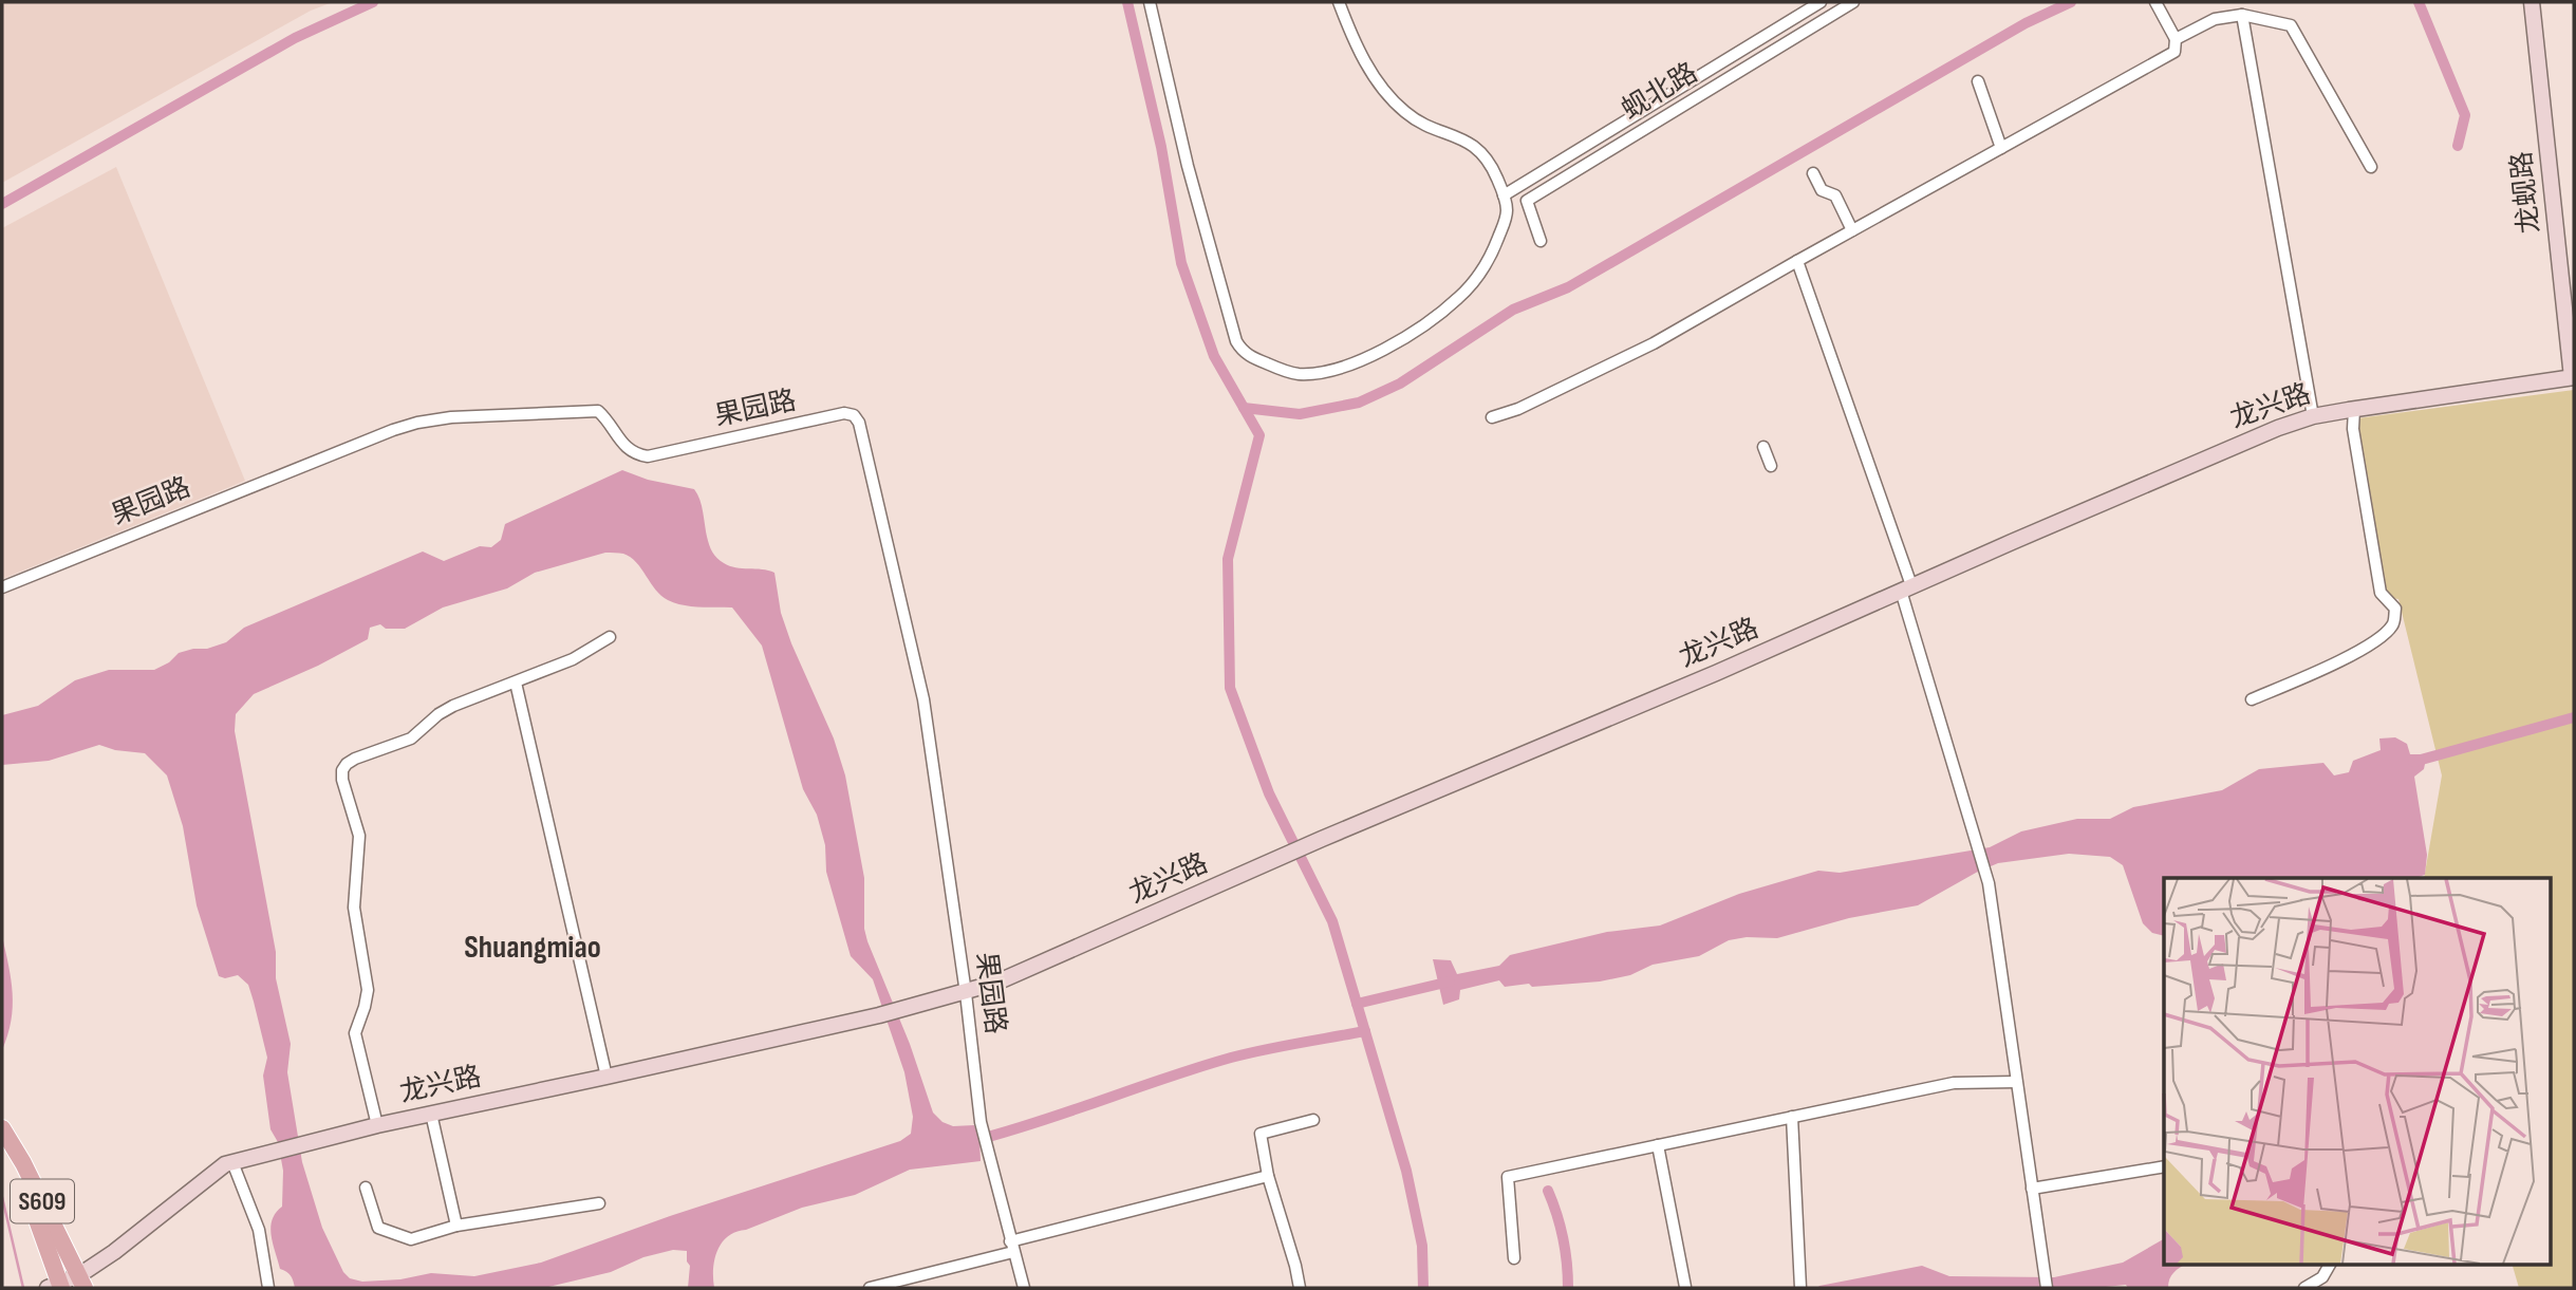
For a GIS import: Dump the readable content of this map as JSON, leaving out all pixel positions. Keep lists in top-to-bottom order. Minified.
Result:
{"streets":{"main road":["S609"],"street":["蚬北路","龙蚬路","龙兴路","果园路"]},"crossings":[["龙蚬路","龙兴路"],["龙兴路","果园路"],["龙兴路","S609"]],"districts":["Shuangmiao"]}
